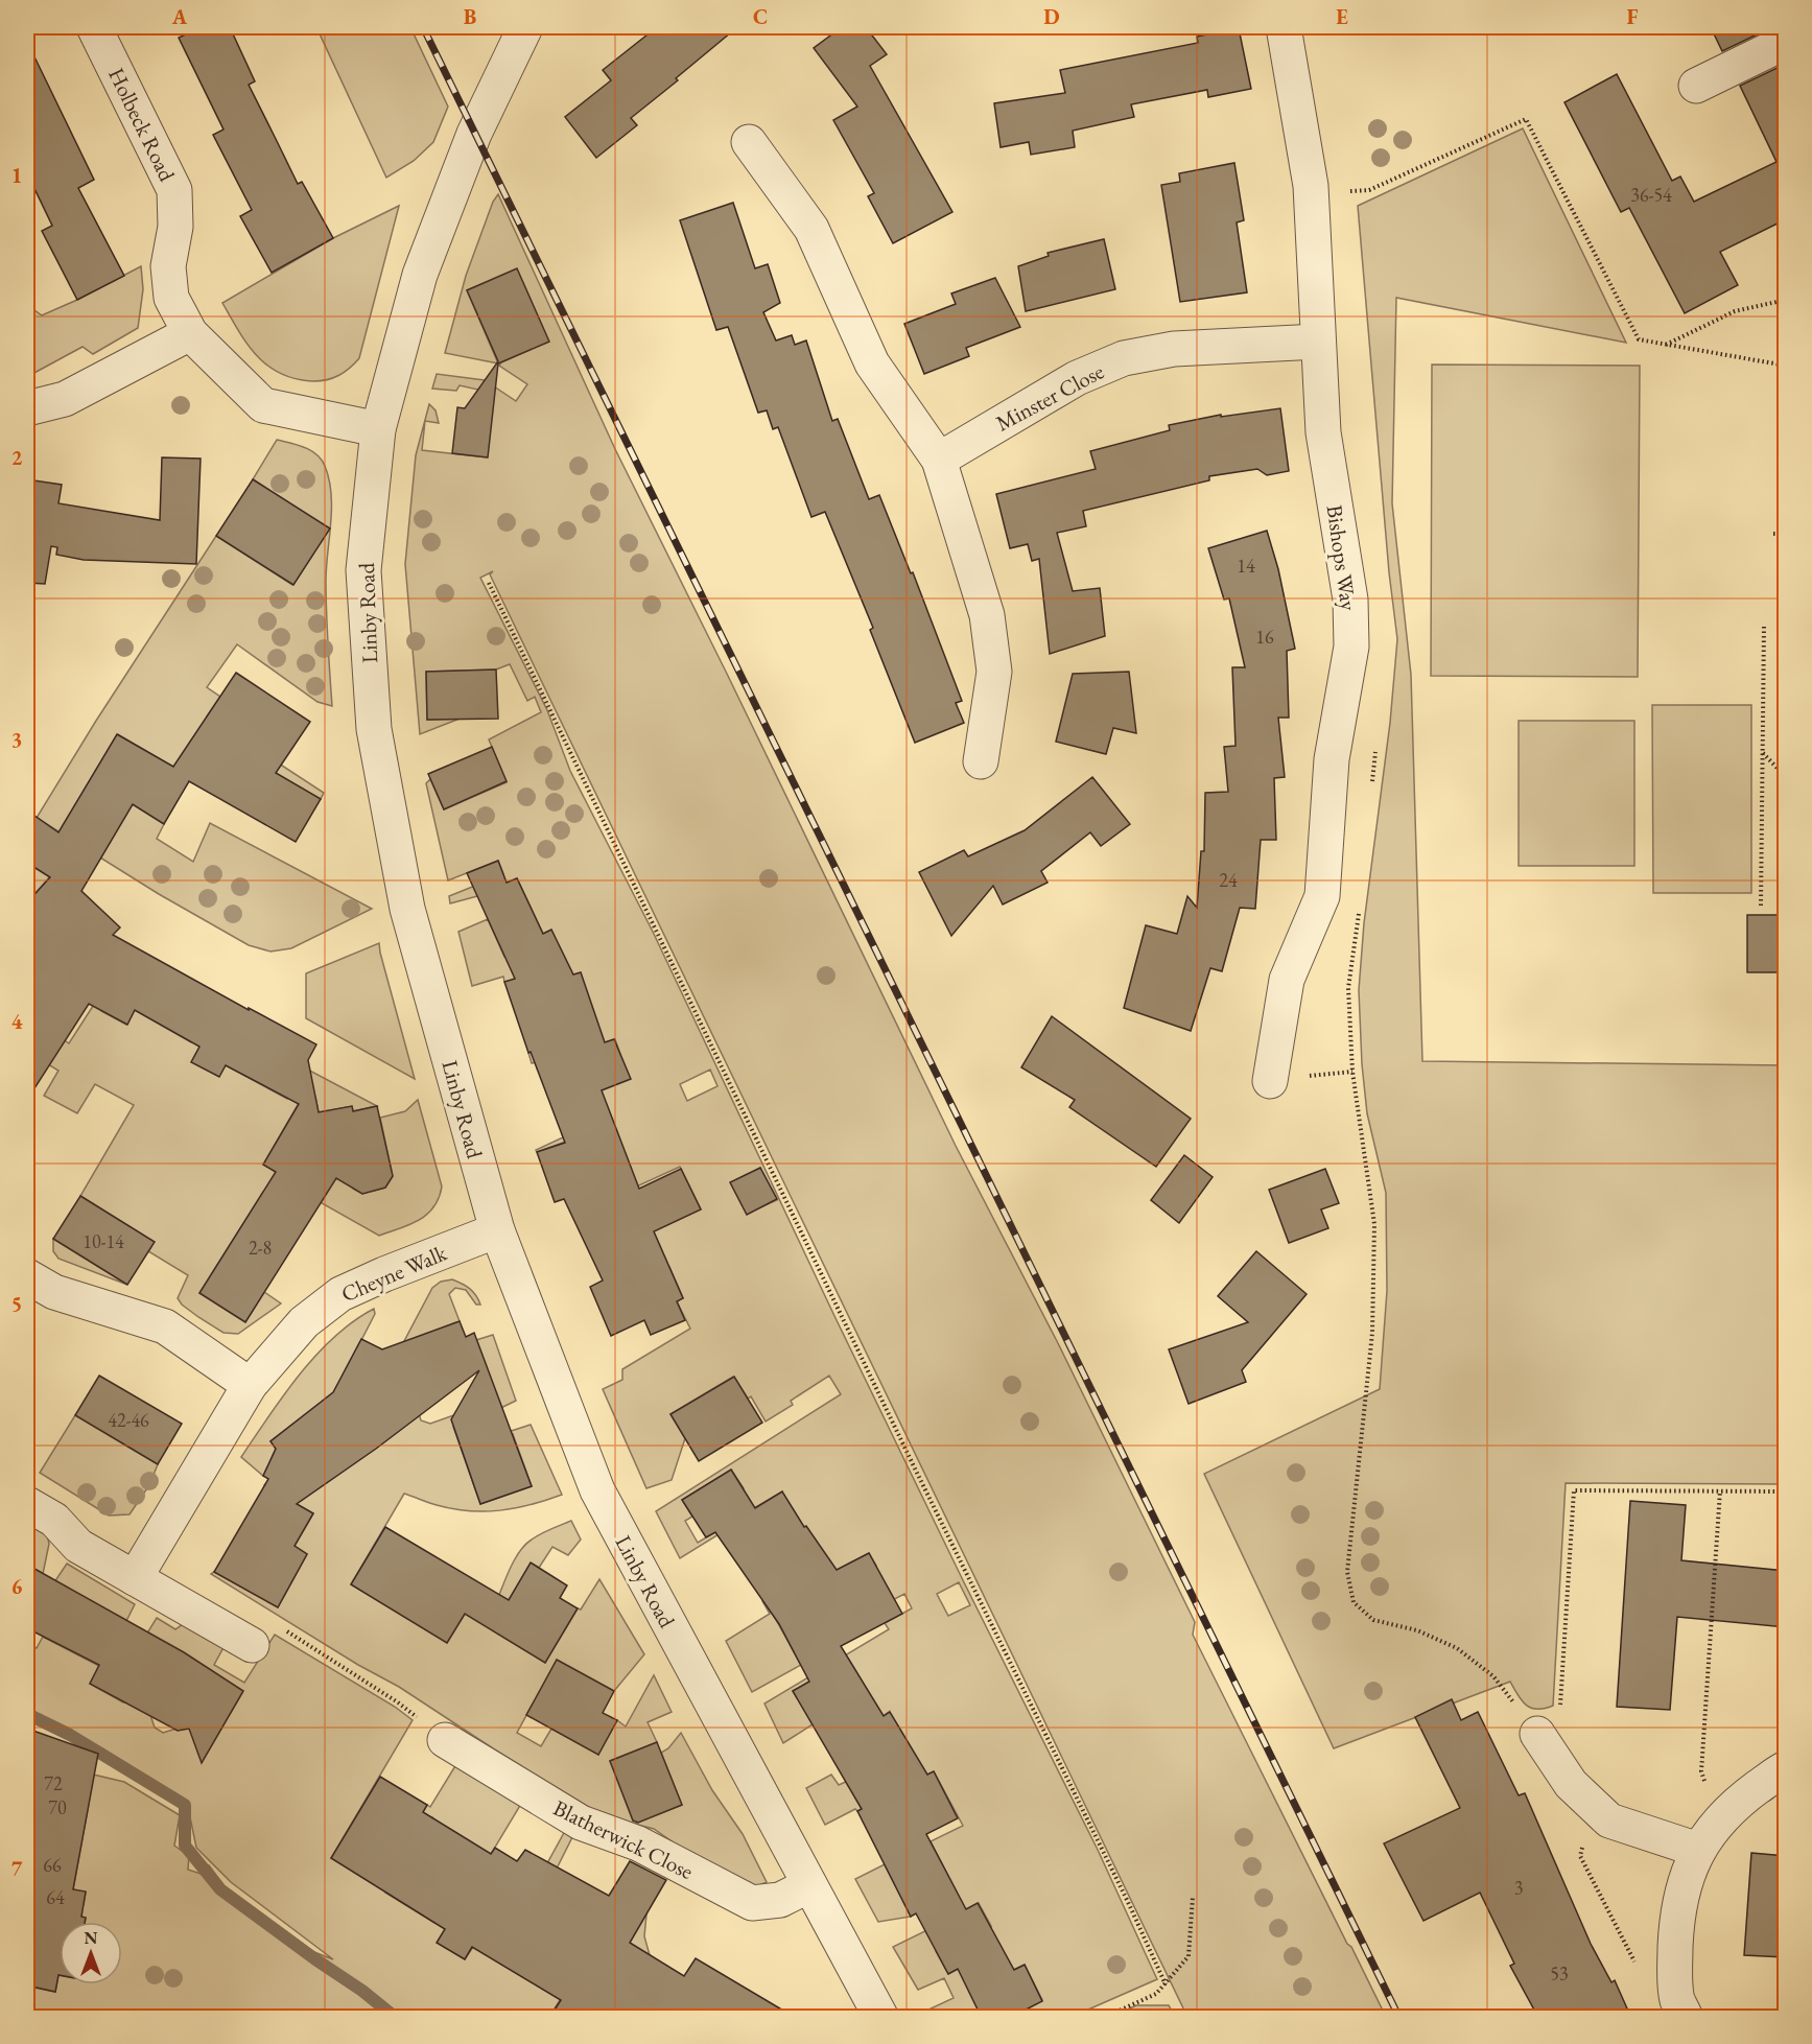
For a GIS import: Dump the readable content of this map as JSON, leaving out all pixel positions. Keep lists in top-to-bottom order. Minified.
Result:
{"streets":{"street":["Holbeck Road","Minster Close","Bishops Way","Linby Road","Cheyne Walk","Blatherwick Close"]},"crossings":[["Holbeck Road","Linby Road"],["Minster Close","Bishops Way"],["Linby Road","Cheyne Walk"],["Linby Road","Blatherwick Close"]],"house_numbers":["36-54","14","16","24","10-14","2-8","42-46","72","70","66","3","64","53"],"north":"top","grid":{"columns":["A","B","C","D","E","F"],"rows":["1","2","3","4","5","6","7"]}}
